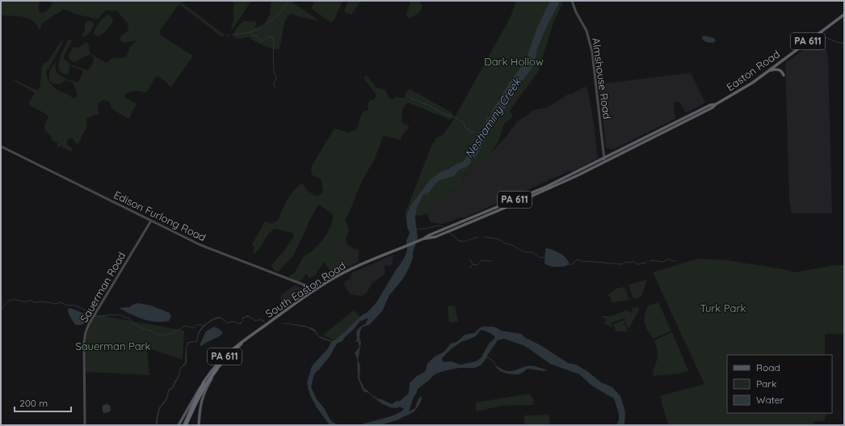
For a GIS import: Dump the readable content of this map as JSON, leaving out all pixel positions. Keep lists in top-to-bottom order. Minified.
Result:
{"streets":{"highway":["PA 611","Easton Road","South Easton Road"],"main road":["Almshouse Road","Edison Furlong Road","Sauerman Road"]},"crossings":[["PA 611","South Easton Road"],["Easton Road","Almshouse Road"],["Easton Road","South Easton Road"],["Almshouse Road","South Easton Road"],["Edison Furlong Road","Sauerman Road"],["Edison Furlong Road","South Easton Road"]],"water":["Neshaminy Creek"],"parks":["Dark Hollow","Turk Park","Sauerman Park"],"legend":["Road","Park","Water"],"scale_bar":"200 m"}
